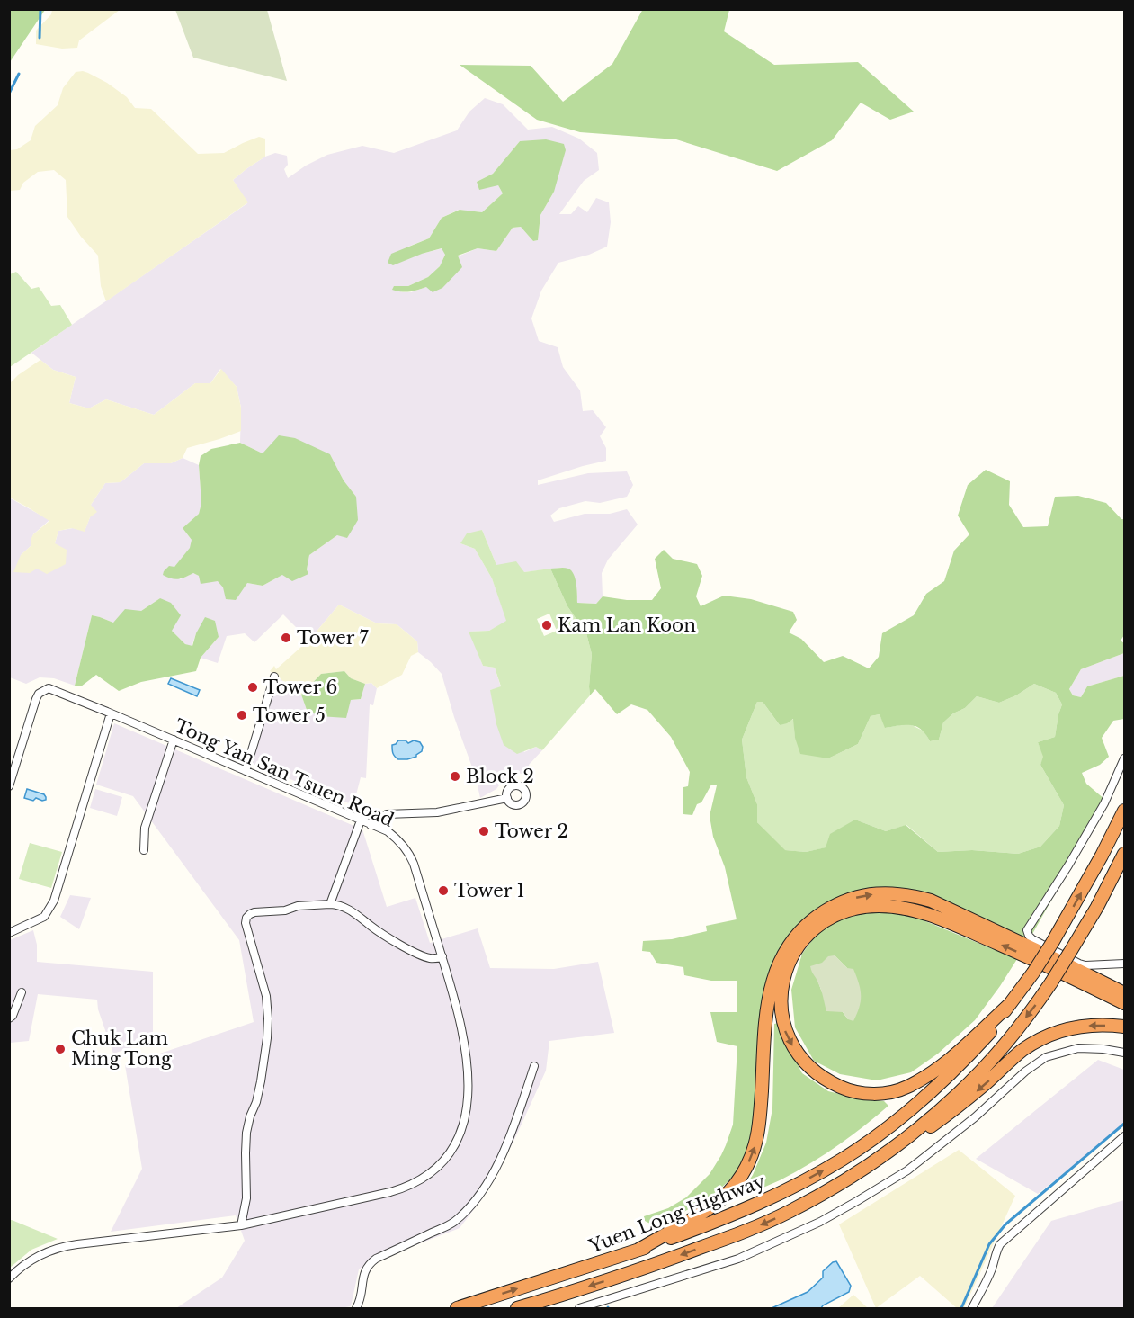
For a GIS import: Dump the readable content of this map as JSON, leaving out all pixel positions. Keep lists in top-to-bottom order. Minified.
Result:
{"streets":{"highway":["Yuen Long Highway"],"street":["Tong Yan San Tsuen Road"]},"places":["Kam Lan Koon","Tower 7","Tower 6","Tower 5","Block 2","Tower 2","Tower 1","Chuk Lam Ming Tong"]}
